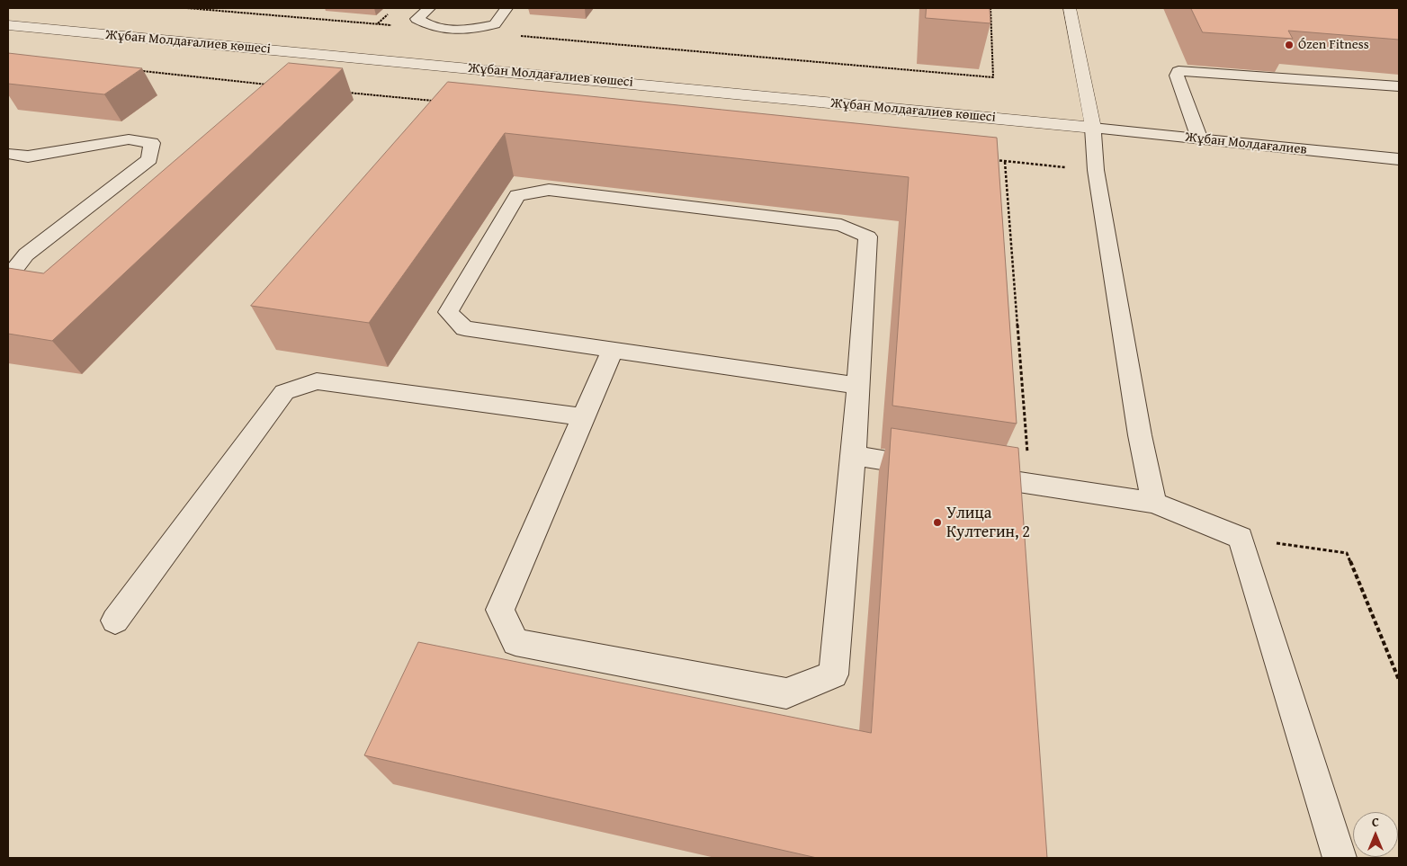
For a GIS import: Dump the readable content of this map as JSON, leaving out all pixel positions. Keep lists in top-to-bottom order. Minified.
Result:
{"streets":{"street":["Жұбан Молдағалиев көшесі"],"lane":["Жұбан Молдағалиев"]},"crossings":[["Жұбан Молдағалиев көшесі","Жұбан Молдағалиев"]],"places":["Ózen Fitness","Улица Култегин, 2"],"north":"top"}
